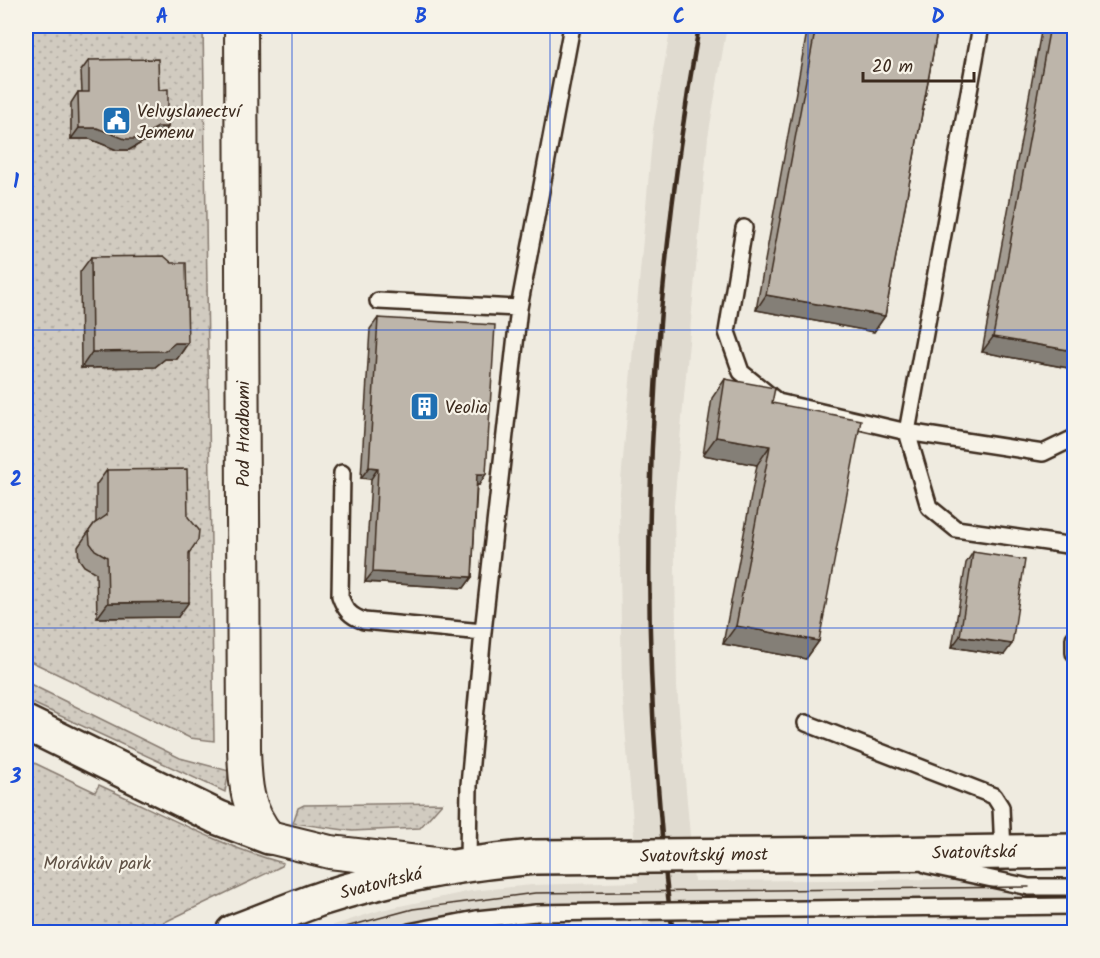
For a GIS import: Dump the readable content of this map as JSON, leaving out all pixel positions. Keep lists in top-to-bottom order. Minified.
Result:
{"streets":{"main road":["Svatovítská","Svatovítský most"],"street":["Pod Hradbami"]},"crossings":[["Svatovítská","Svatovítský most"]],"parks":["Morávkův park"],"places":{"public building":["Velvyslanectví Jemenu"],"building":["Veolia"]},"scale_bar":"20 m","grid":{"columns":["A","B","C","D"],"rows":["1","2","3"]}}
